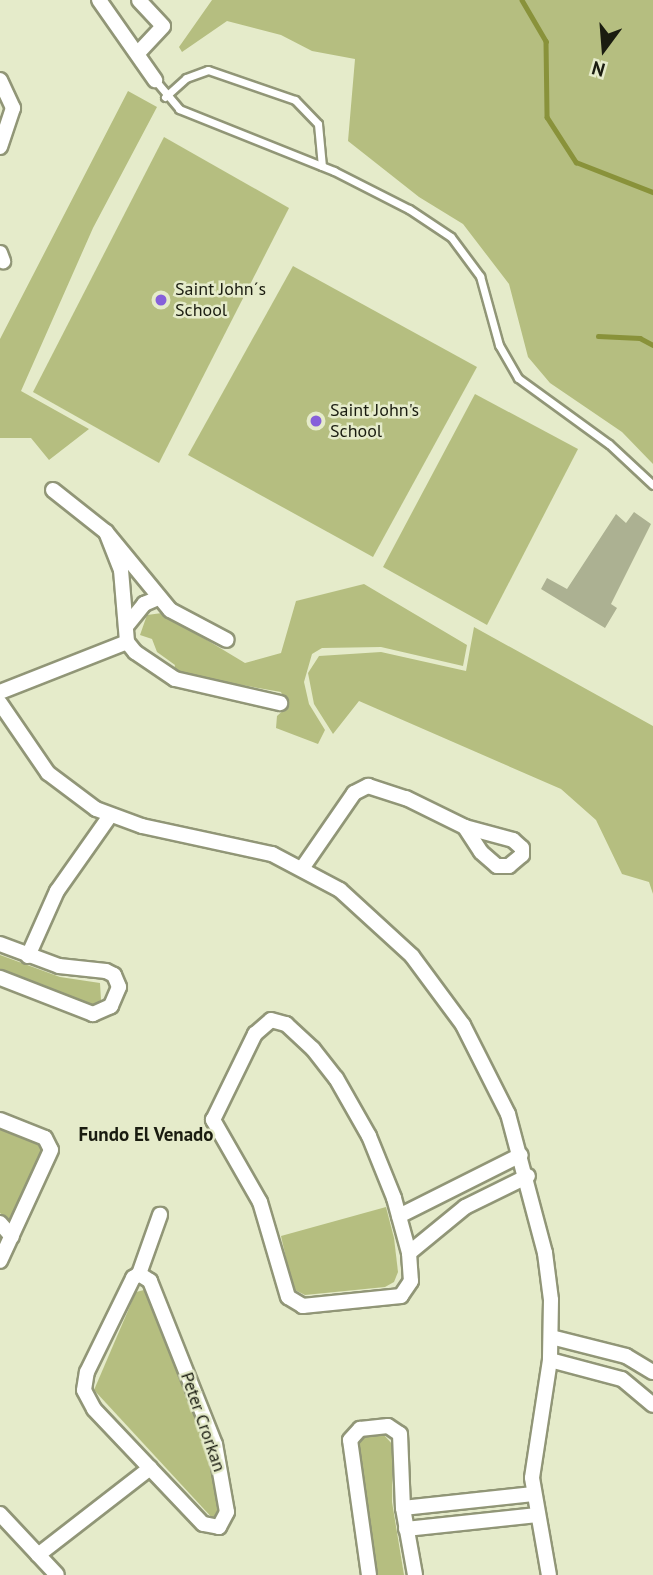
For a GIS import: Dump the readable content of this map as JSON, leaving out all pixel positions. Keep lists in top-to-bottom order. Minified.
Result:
{"streets":{"street":["Peter Crorkan"]},"districts":["Fundo El Venado"],"places":["Saint John´s School","Saint John's School"],"north":"bottom"}
